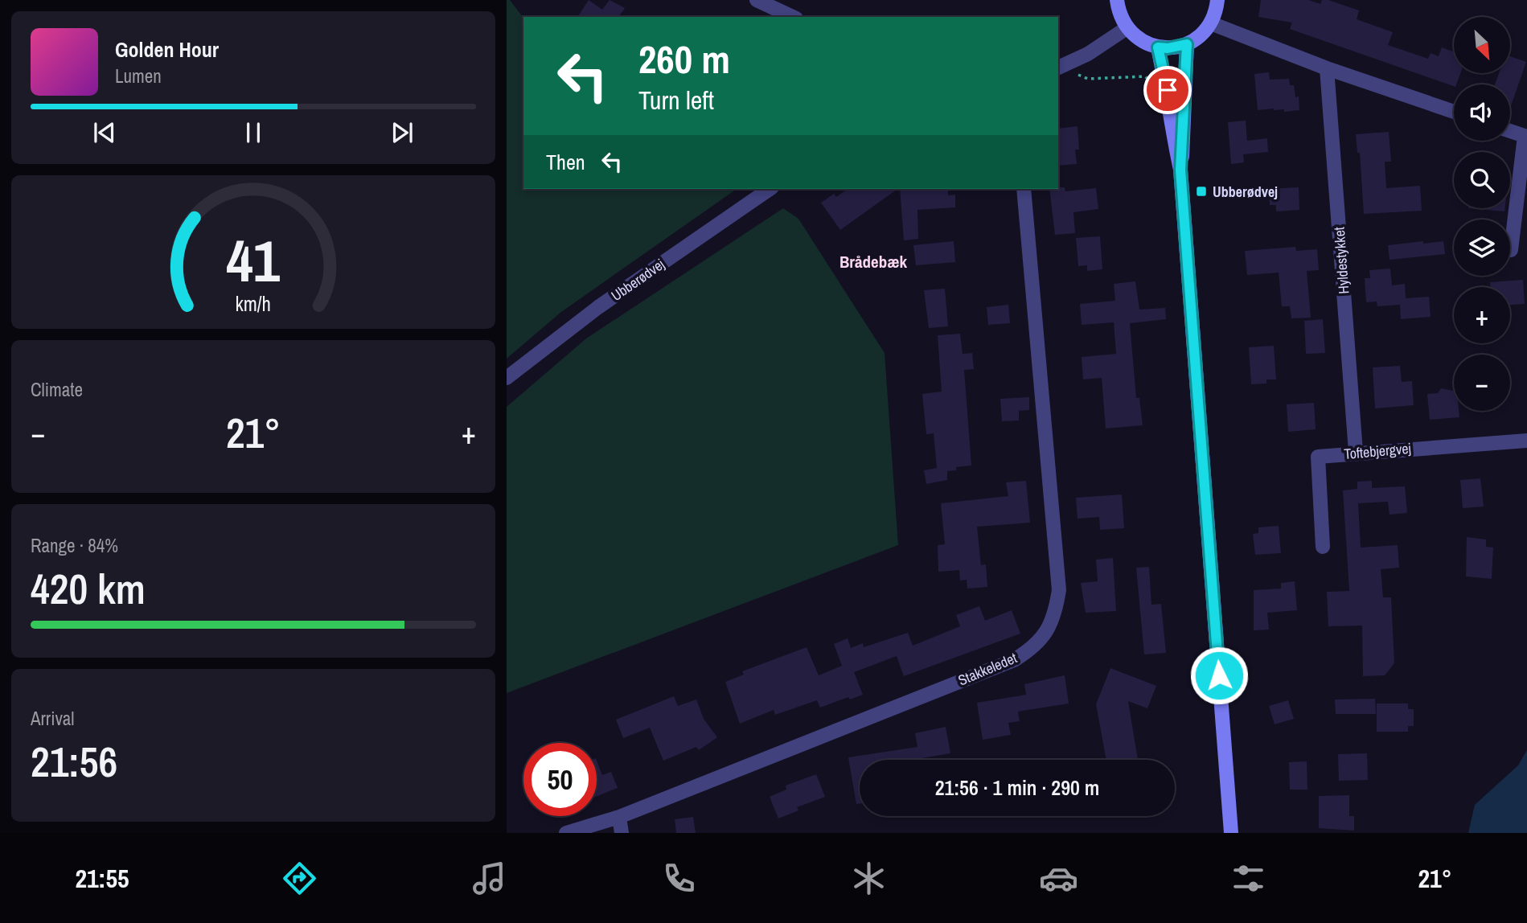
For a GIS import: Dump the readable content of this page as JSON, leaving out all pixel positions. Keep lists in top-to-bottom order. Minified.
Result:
{"streets":{"street":["Hyldestykket","Ubberødvej","Toftebjergvej","Stakkeledet"]},"crossings":[["Hyldestykket","Toftebjergvej"]],"districts":["Brådebæk"],"places":{"transit":["Ubberødvej"]},"north":"bottom right","page":{"map_buttons":["+","−"],"turn":["260 m","Turn left"],"song":["Golden Hour","Lumen"],"then":"Then","tile":["Climate",["Range · 84%","420 km"],["Arrival","21:56"]],"heat":["−","21°","+"],"limit":"50","trip":"21:56 · 1 min · 290 m","tabs":["21:55","21°"],"gauge":["41","km/h"]}}
